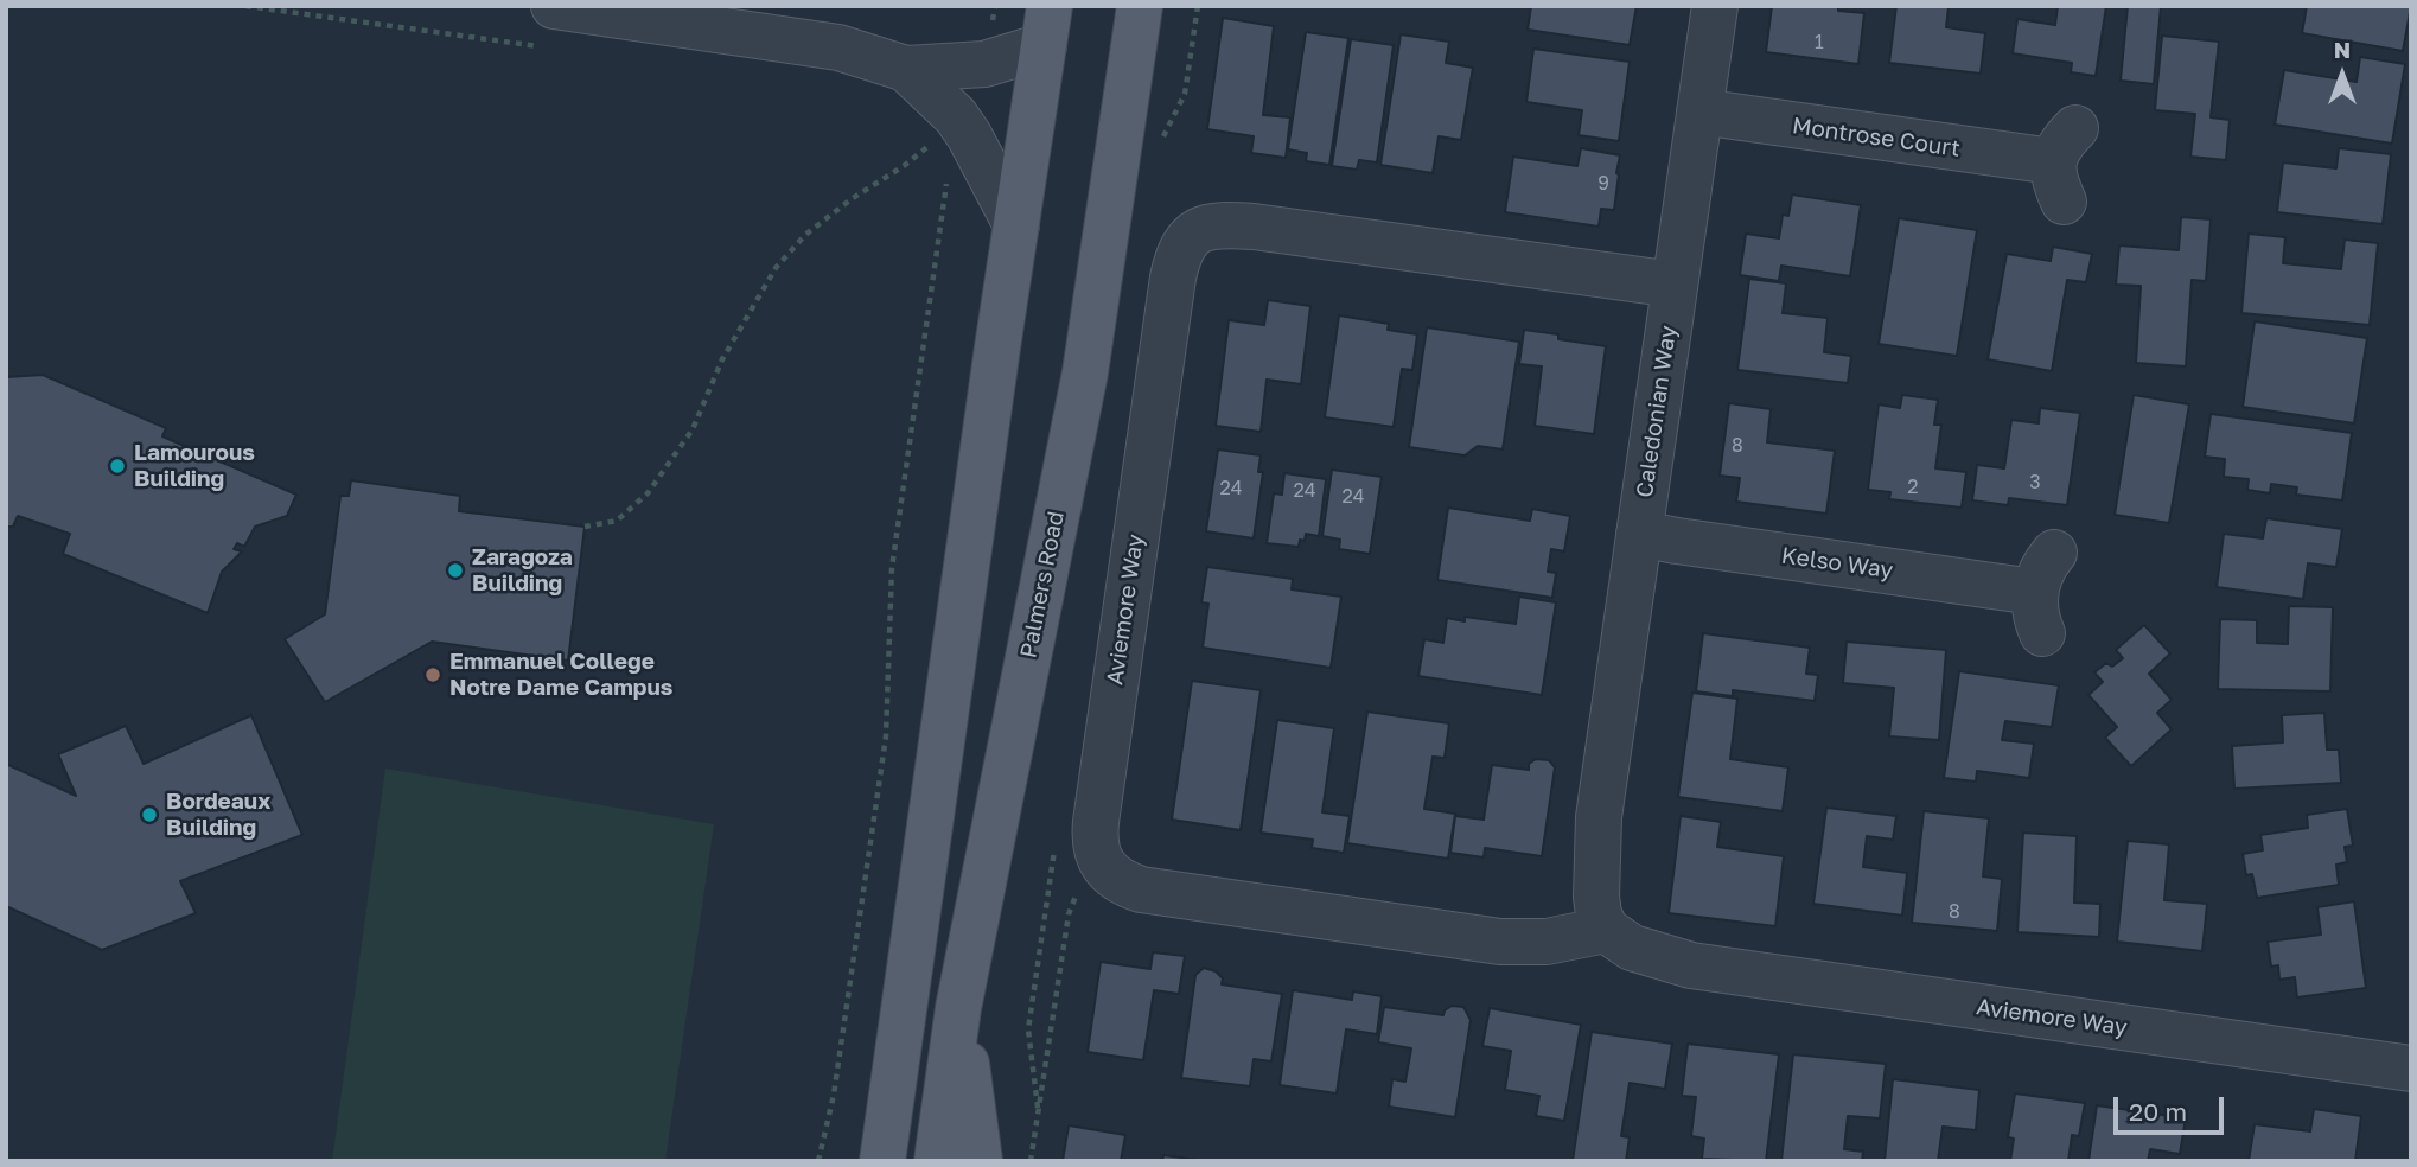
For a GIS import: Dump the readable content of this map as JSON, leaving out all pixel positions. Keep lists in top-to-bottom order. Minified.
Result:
{"streets":{"main road":["Palmers Road"],"street":["Montrose Court","Caledonian Way","Kelso Way","Aviemore Way"]},"crossings":[["Montrose Court","Caledonian Way"],["Caledonian Way","Kelso Way"],["Caledonian Way","Aviemore Way"]],"places":["Lamourous Building","Zaragoza Building","Emmanuel College Notre Dame Campus","Bordeaux Building"],"house_numbers":["1","9","8","3","2","24","24","24","8"],"scale_bar":"20 m","north":"top"}
